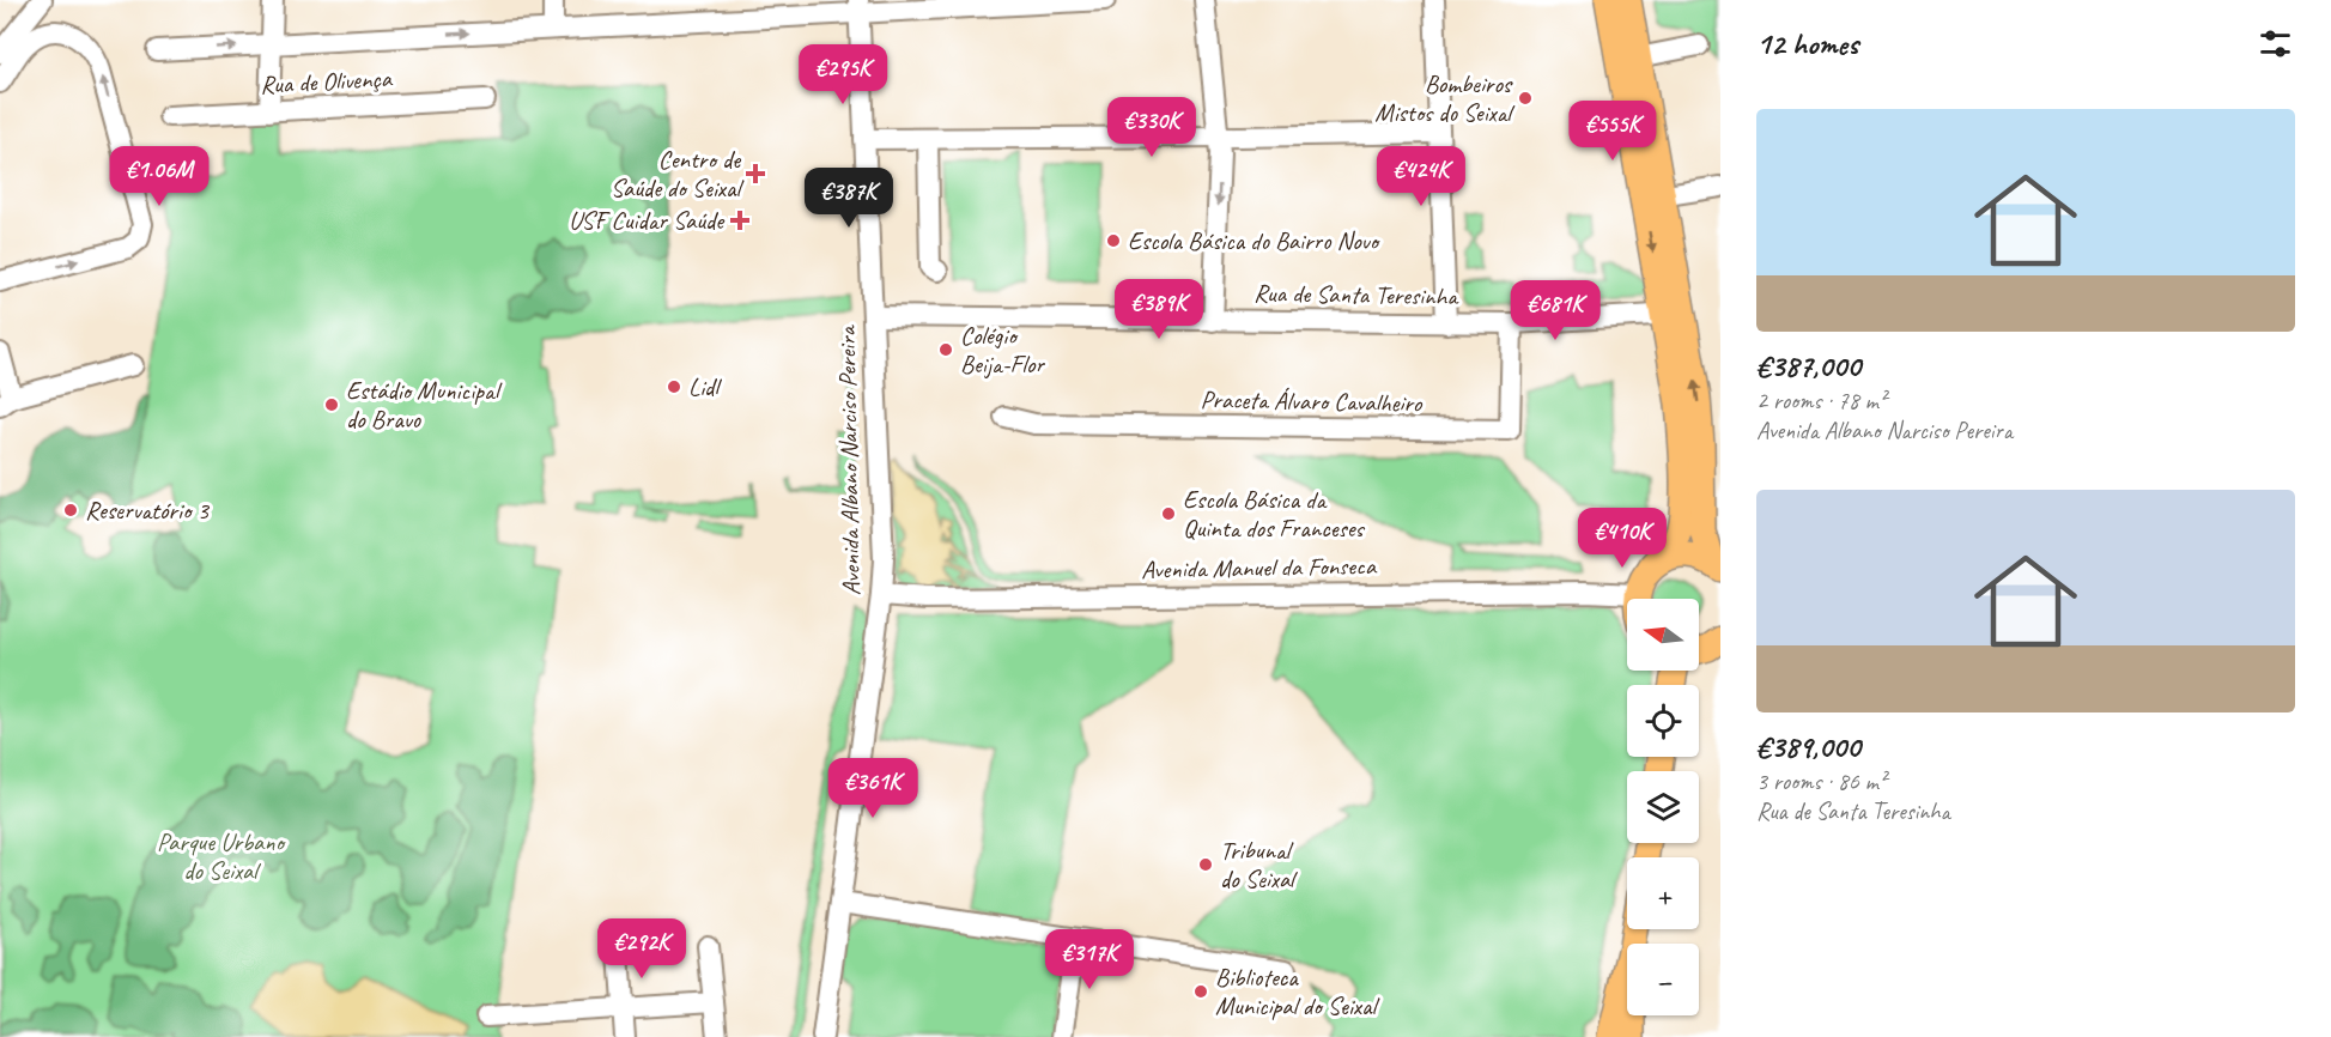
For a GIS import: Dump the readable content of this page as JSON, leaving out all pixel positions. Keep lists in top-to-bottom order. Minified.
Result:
{"streets":{"street":["Rua de Olivença","Rua de Santa Teresinha","Praceta Álvaro Cavalheiro","Avenida Albano Narciso Pereira","Avenida Manuel da Fonseca"]},"crossings":[["Rua de Santa Teresinha","Praceta Álvaro Cavalheiro"],["Rua de Santa Teresinha","Avenida Albano Narciso Pereira"],["Avenida Albano Narciso Pereira","Avenida Manuel da Fonseca"]],"parks":["Parque Urbano do Seixal"],"places":{"other":["Bombeiros Mistos do Seixal","Escola Básica do Bairro Novo","Colégio Beija-Flor","Lidl","Estádio Municipal do Bravo","Reservatório 3","Escola Básica da Quinta dos Franceses","Tribunal do Seixal","Biblioteca Municipal do Seixal"],"health":["Centro de Saúde do Seixal","USF Cuidar Saúde"]},"north":"left","page":{"heading":"12 homes","price":["€295K","€330K","€555K","€1.06M","€424K","€387K","€389K","€681K","€410K","€361K","€292K","€317K"],"list":[{"name":"€387,000","note":"2 rooms · 78 m² · Avenida Albano Narciso Pereira"},{"name":"€389,000","note":"3 rooms · 86 m² · Rua de Santa Teresinha"}],"map_buttons":["+","−"]}}
